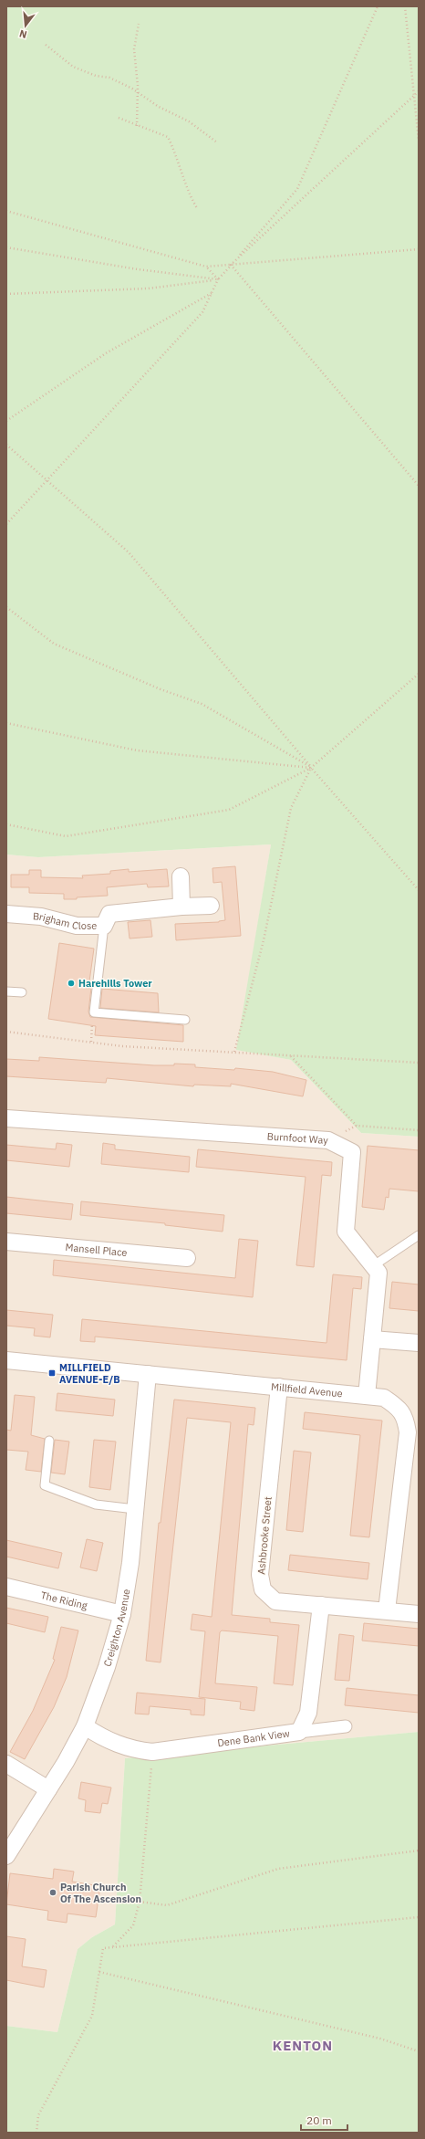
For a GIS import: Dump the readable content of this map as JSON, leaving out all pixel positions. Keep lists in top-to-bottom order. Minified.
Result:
{"streets":{"street":["Brigham Close","Burnfoot Way","Mansell Place","Millfield Avenue","Ashbrooke Street","The Riding","Creighton Avenue","Dene Bank View"]},"crossings":[["Burnfoot Way","Millfield Avenue"],["Millfield Avenue","Ashbrooke Street"],["Millfield Avenue","Creighton Avenue"],["Ashbrooke Street","Dene Bank View"],["The Riding","Creighton Avenue"],["Creighton Avenue","Dene Bank View"]],"districts":["KENTON"],"places":{"other":["Harehills Tower","Parish Church Of The Ascension"],"transit":["MILLFIELD AVENUE-E/B"]},"scale_bar":"20 m","north":"bottom"}
